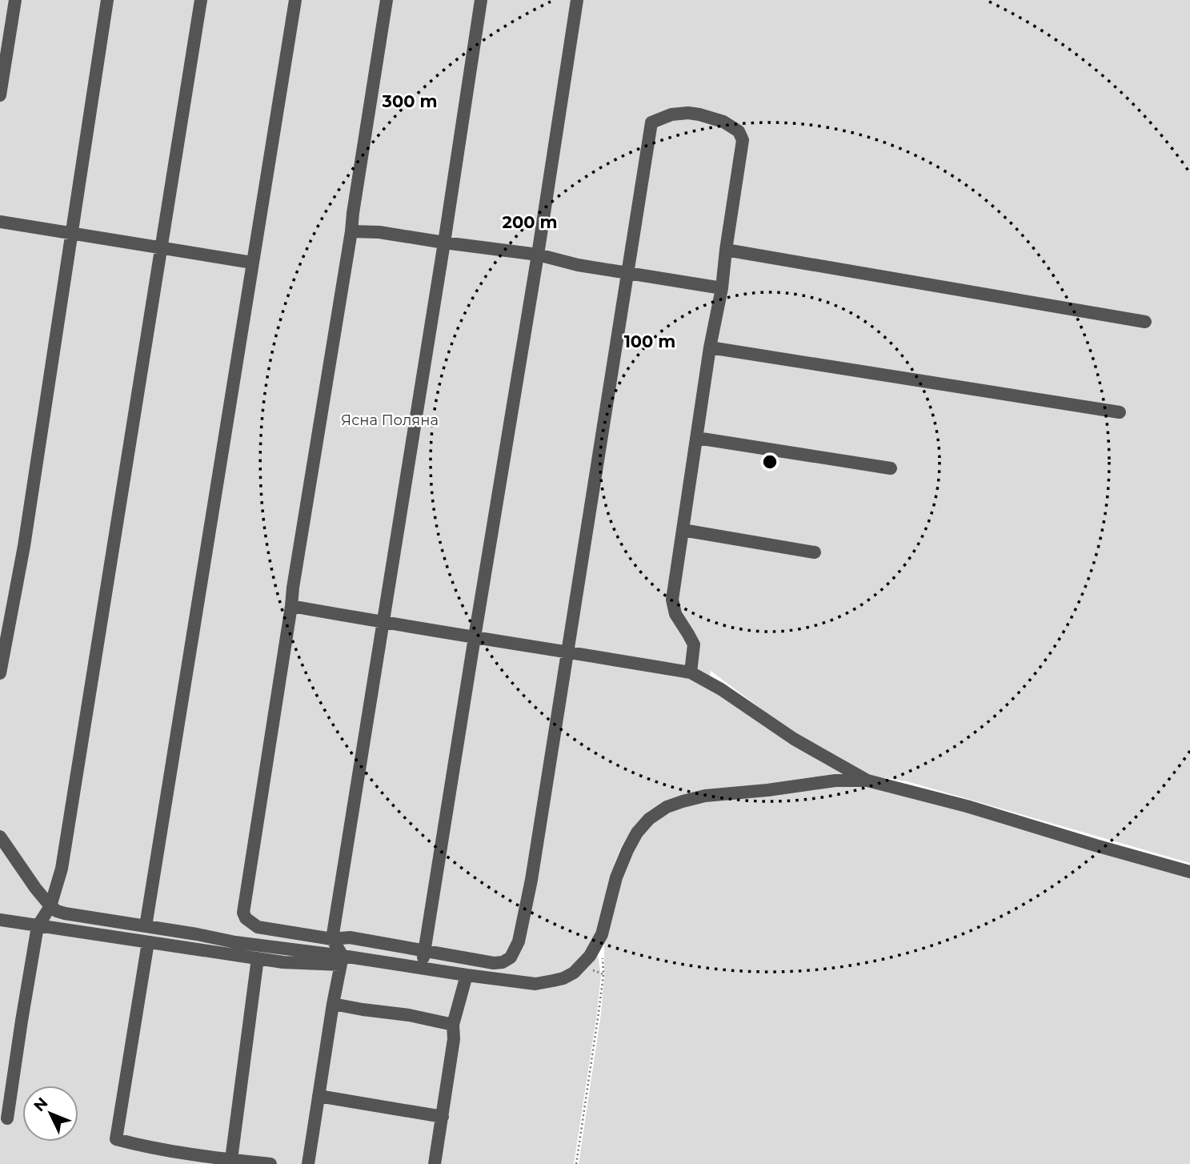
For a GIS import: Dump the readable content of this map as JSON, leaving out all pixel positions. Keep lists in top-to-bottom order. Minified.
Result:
{"parks":["Ясна Поляна"],"north":"top left","rings":["300 m","200 m","100 m"]}
